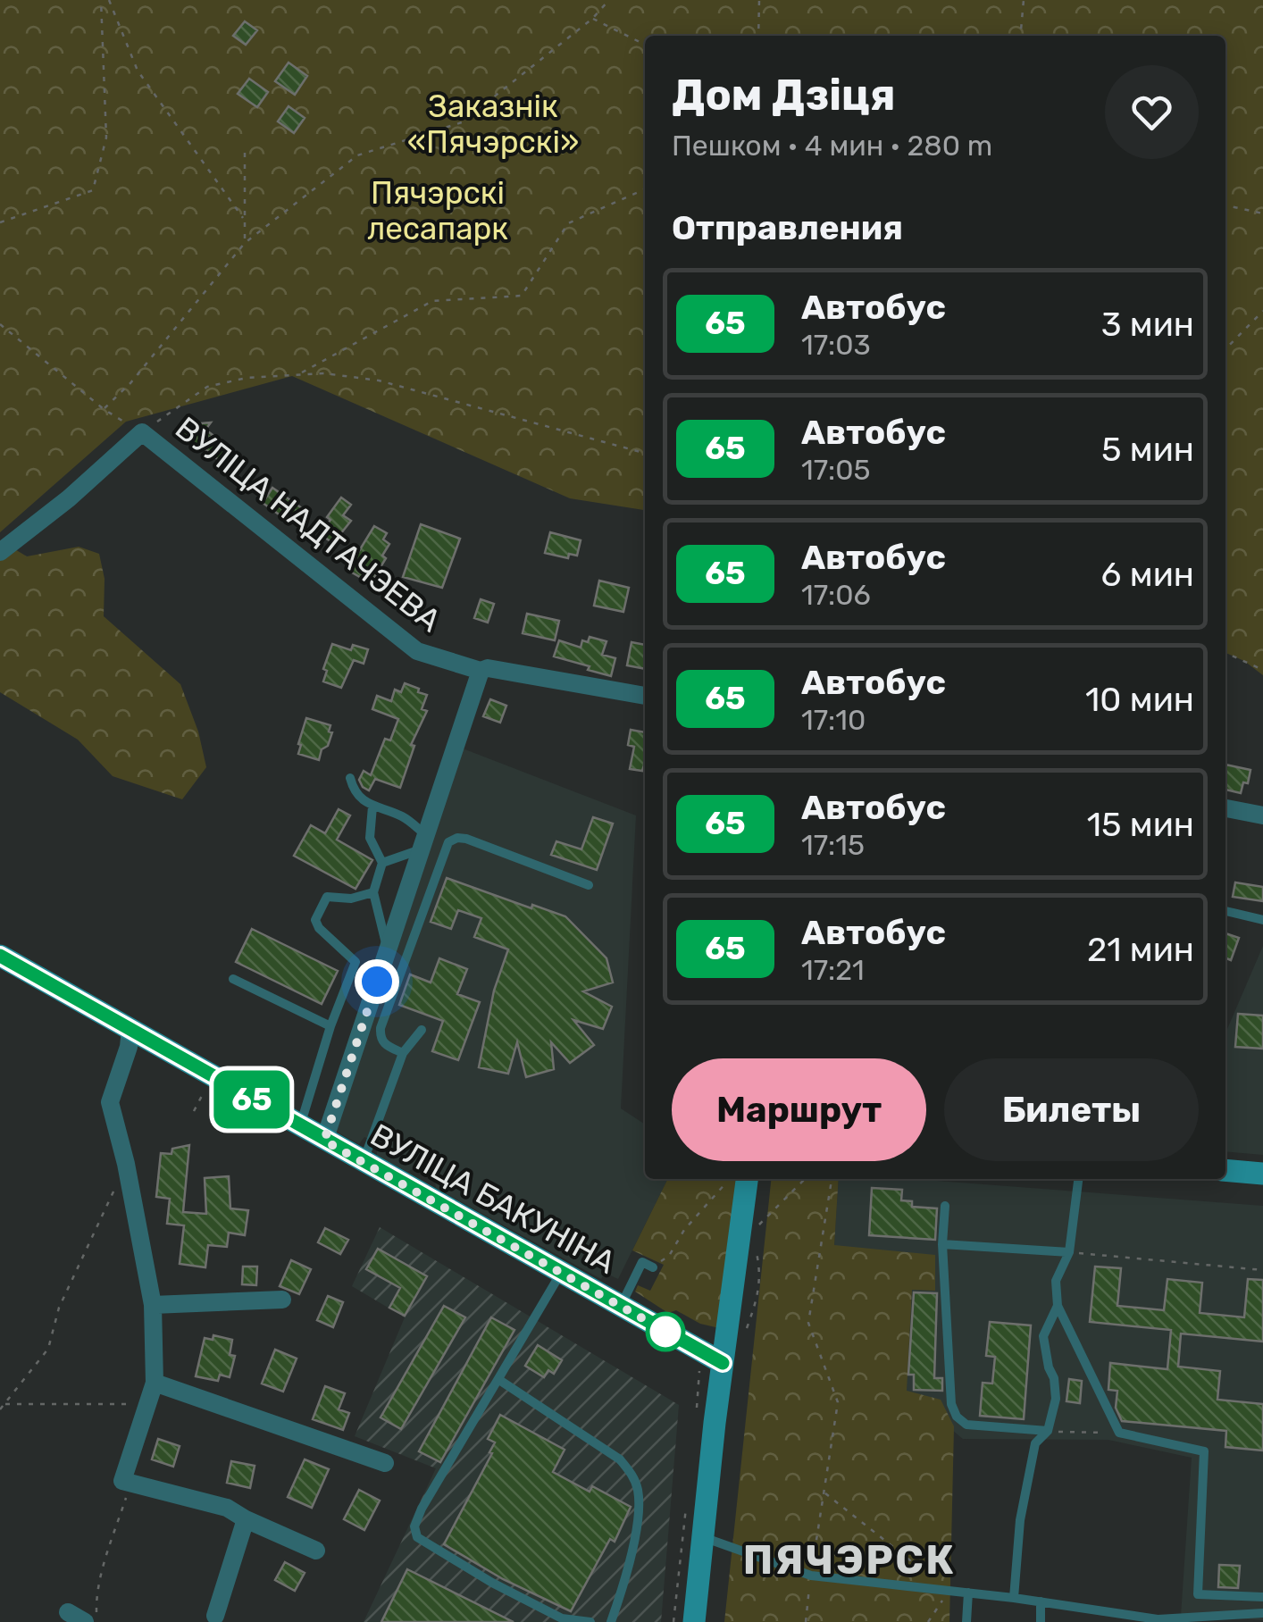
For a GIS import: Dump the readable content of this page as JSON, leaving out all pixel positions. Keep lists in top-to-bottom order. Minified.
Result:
{"streets":{"street":["ВУЛІЦА НАДТАЧЭЕВА","ВУЛІЦА БАКУНІНА"]},"districts":["ПЯЧЭРСК"],"parks":["Заказнік «Пячэрскі»","Пячэрскі лесапарк"],"lines":["bus line 65"],"page":{"on_map":"65","heading":[["Дом Дзіця","Пешком · 4 мин · 280 m"],"Отправления"],"list":[{"mark":"65","name":"Автобус","note":"17:03","value":"3 мин"},{"mark":"65","name":"Автобус","note":"17:05","value":"5 мин"},{"mark":"65","name":"Автобус","note":"17:06","value":"6 мин"},{"mark":"65","name":"Автобус","note":"17:10","value":"10 мин"},{"mark":"65","name":"Автобус","note":"17:15","value":"15 мин"},{"mark":"65","name":"Автобус","note":"17:21","value":"21 мин"}],"buttons":["Маршрут","Билеты"]}}
